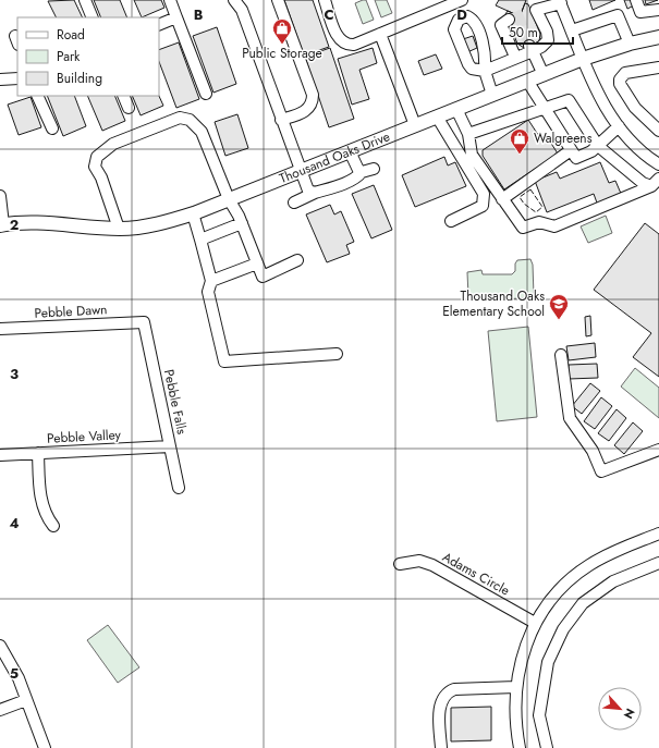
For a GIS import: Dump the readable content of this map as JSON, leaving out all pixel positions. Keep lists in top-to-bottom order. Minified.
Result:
{"streets":{"main road":["Thousand Oaks Drive"],"street":["Pebble Dawn","Pebble Falls","Pebble Valley","Adams Circle"]},"crossings":[["Pebble Dawn","Pebble Falls"],["Pebble Falls","Pebble Valley"]],"places":{"shop":["Public Storage","Walgreens"],"school or university":["Thousand Oaks Elementary School"]},"legend":["Road","Park","Building"],"scale_bar":"50 m","north":"bottom right","grid":{"columns":["B","C","D"],"rows":["2","3","4","5"]}}
